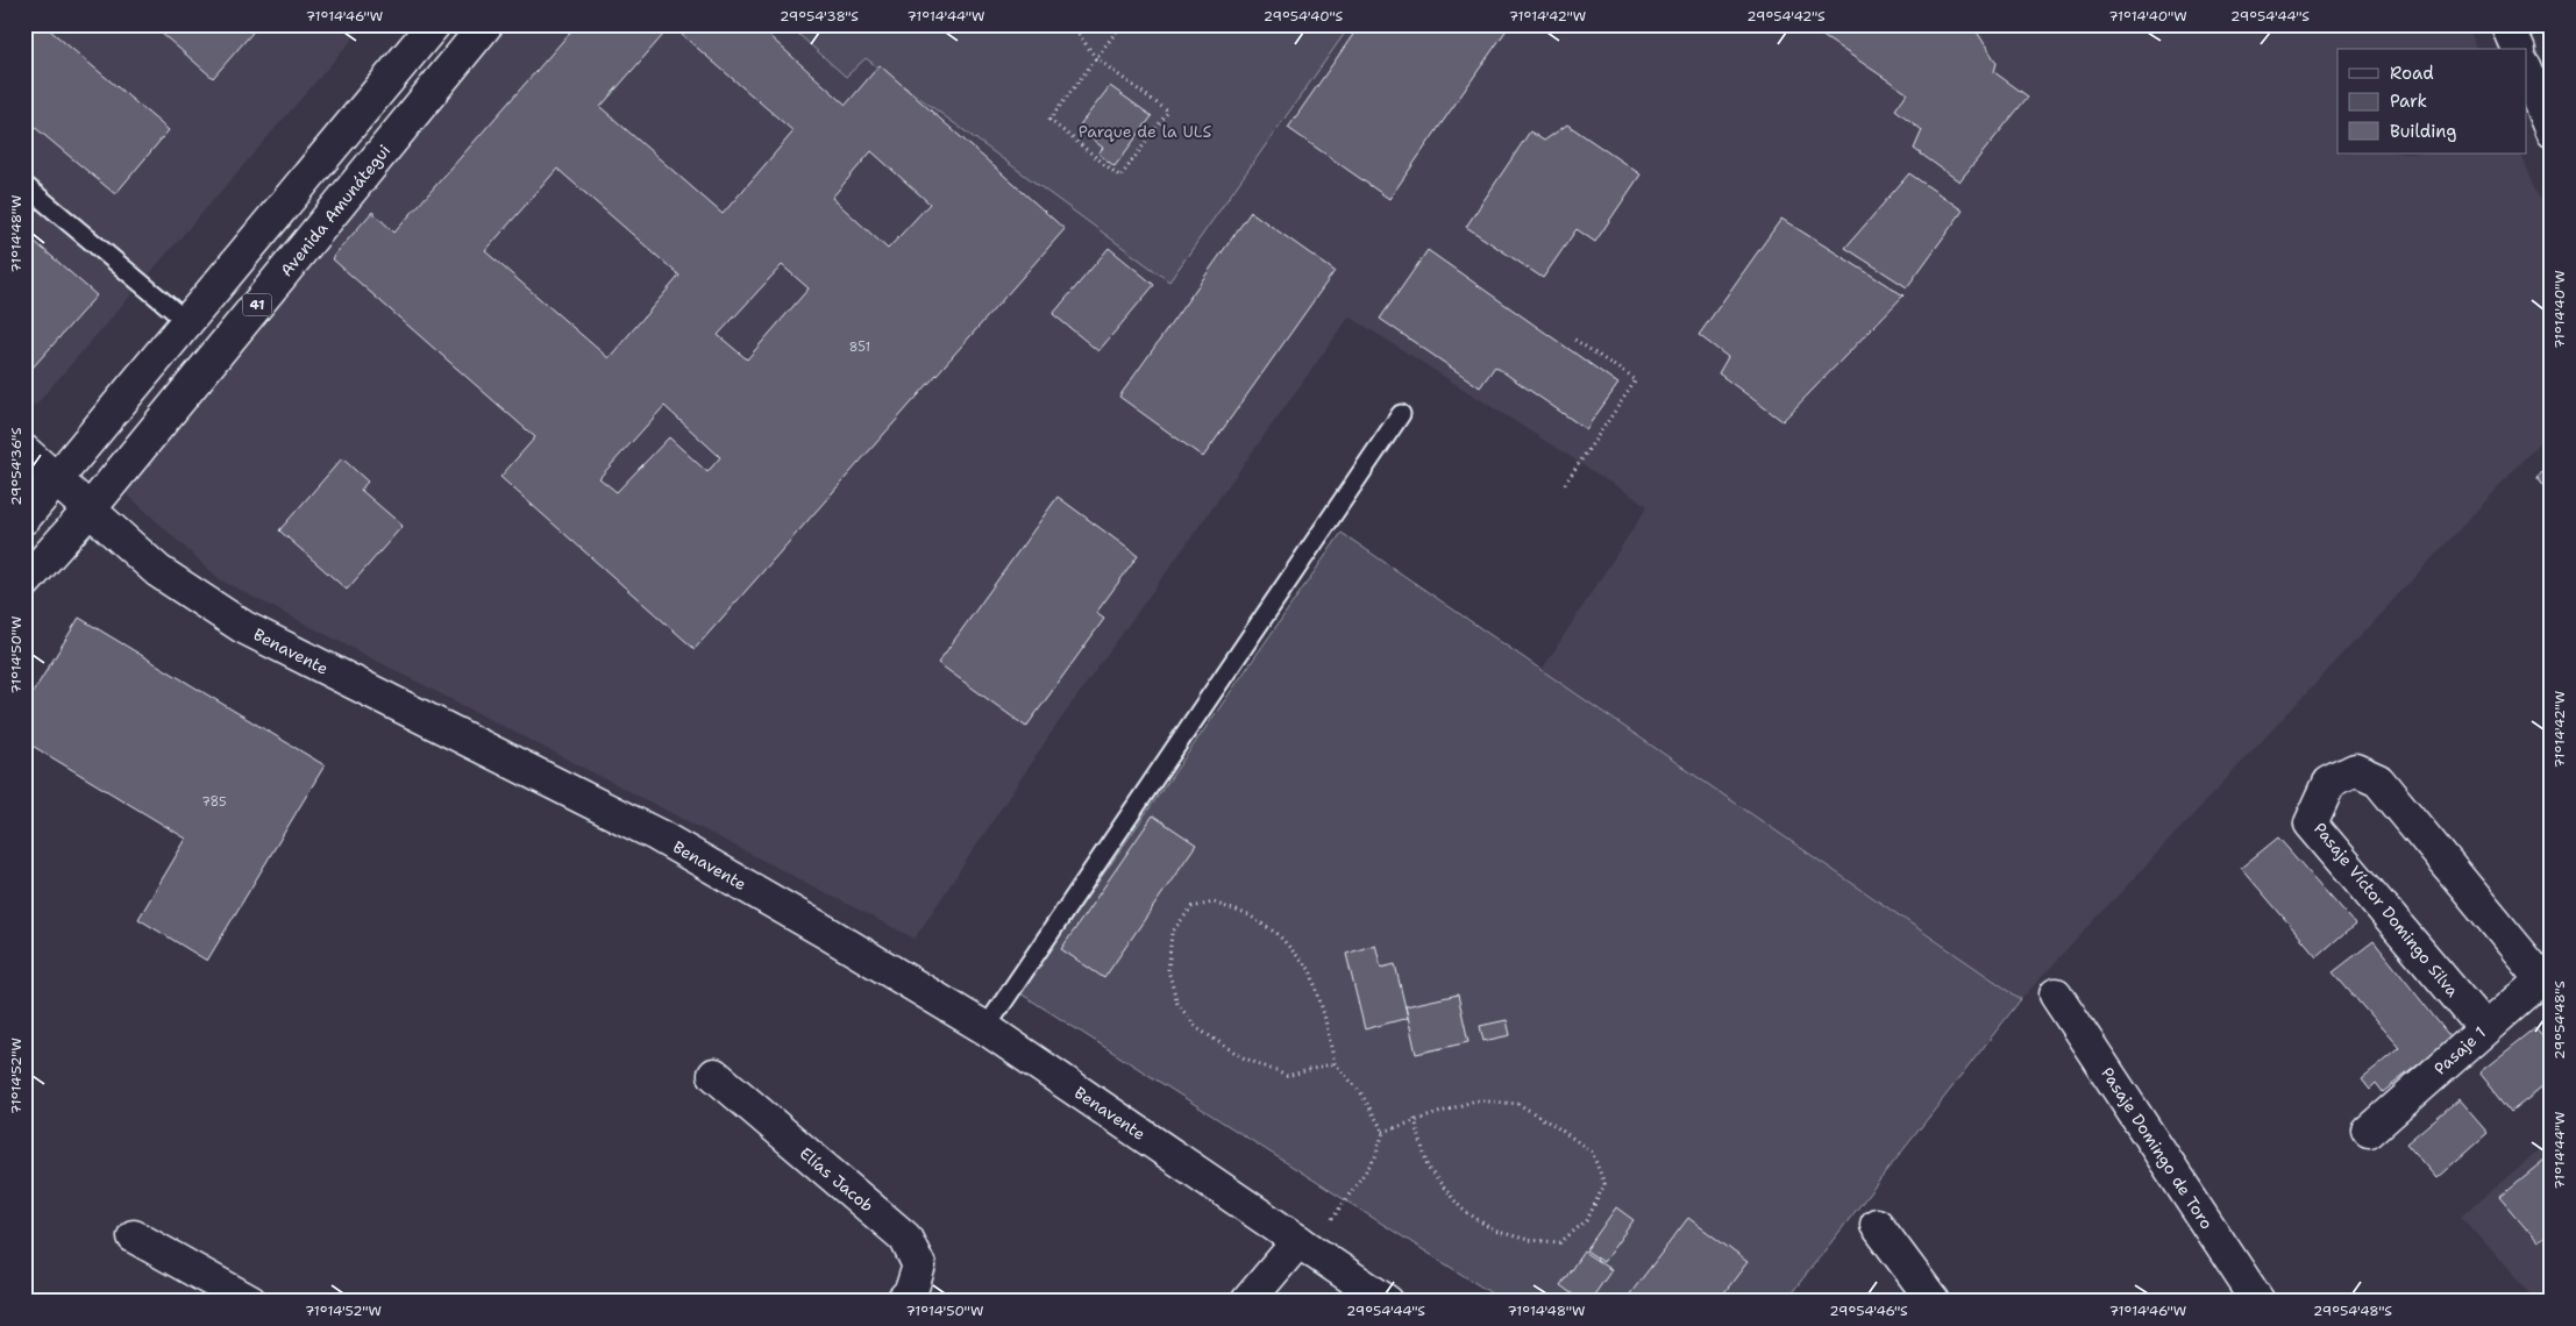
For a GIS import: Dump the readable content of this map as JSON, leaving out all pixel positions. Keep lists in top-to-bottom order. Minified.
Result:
{"streets":{"main road":["Avenida Amunátegui","41","Benavente","Pasaje Víctor Domingo Silva","Pasaje 1","Pasaje Domingo de Toro","Elías Jacob"]},"crossings":[["Avenida Amunátegui","Benavente"],["Pasaje Víctor Domingo Silva","Pasaje 1"]],"parks":["Parque de la ULS"],"house_numbers":["851","785"],"legend":["Road","Park","Building"],"coordinates":["71°14'46\"W","29°54'38\"S","71°14'44\"W","29°54'40\"S","71°14'42\"W","29°54'42\"S","71°14'40\"W","29°54'44\"S","71°14'48\"W","29°54'36\"S","71°14'50\"W","29°54'48\"S","71°14'52\"W","29°54'46\"S"]}
